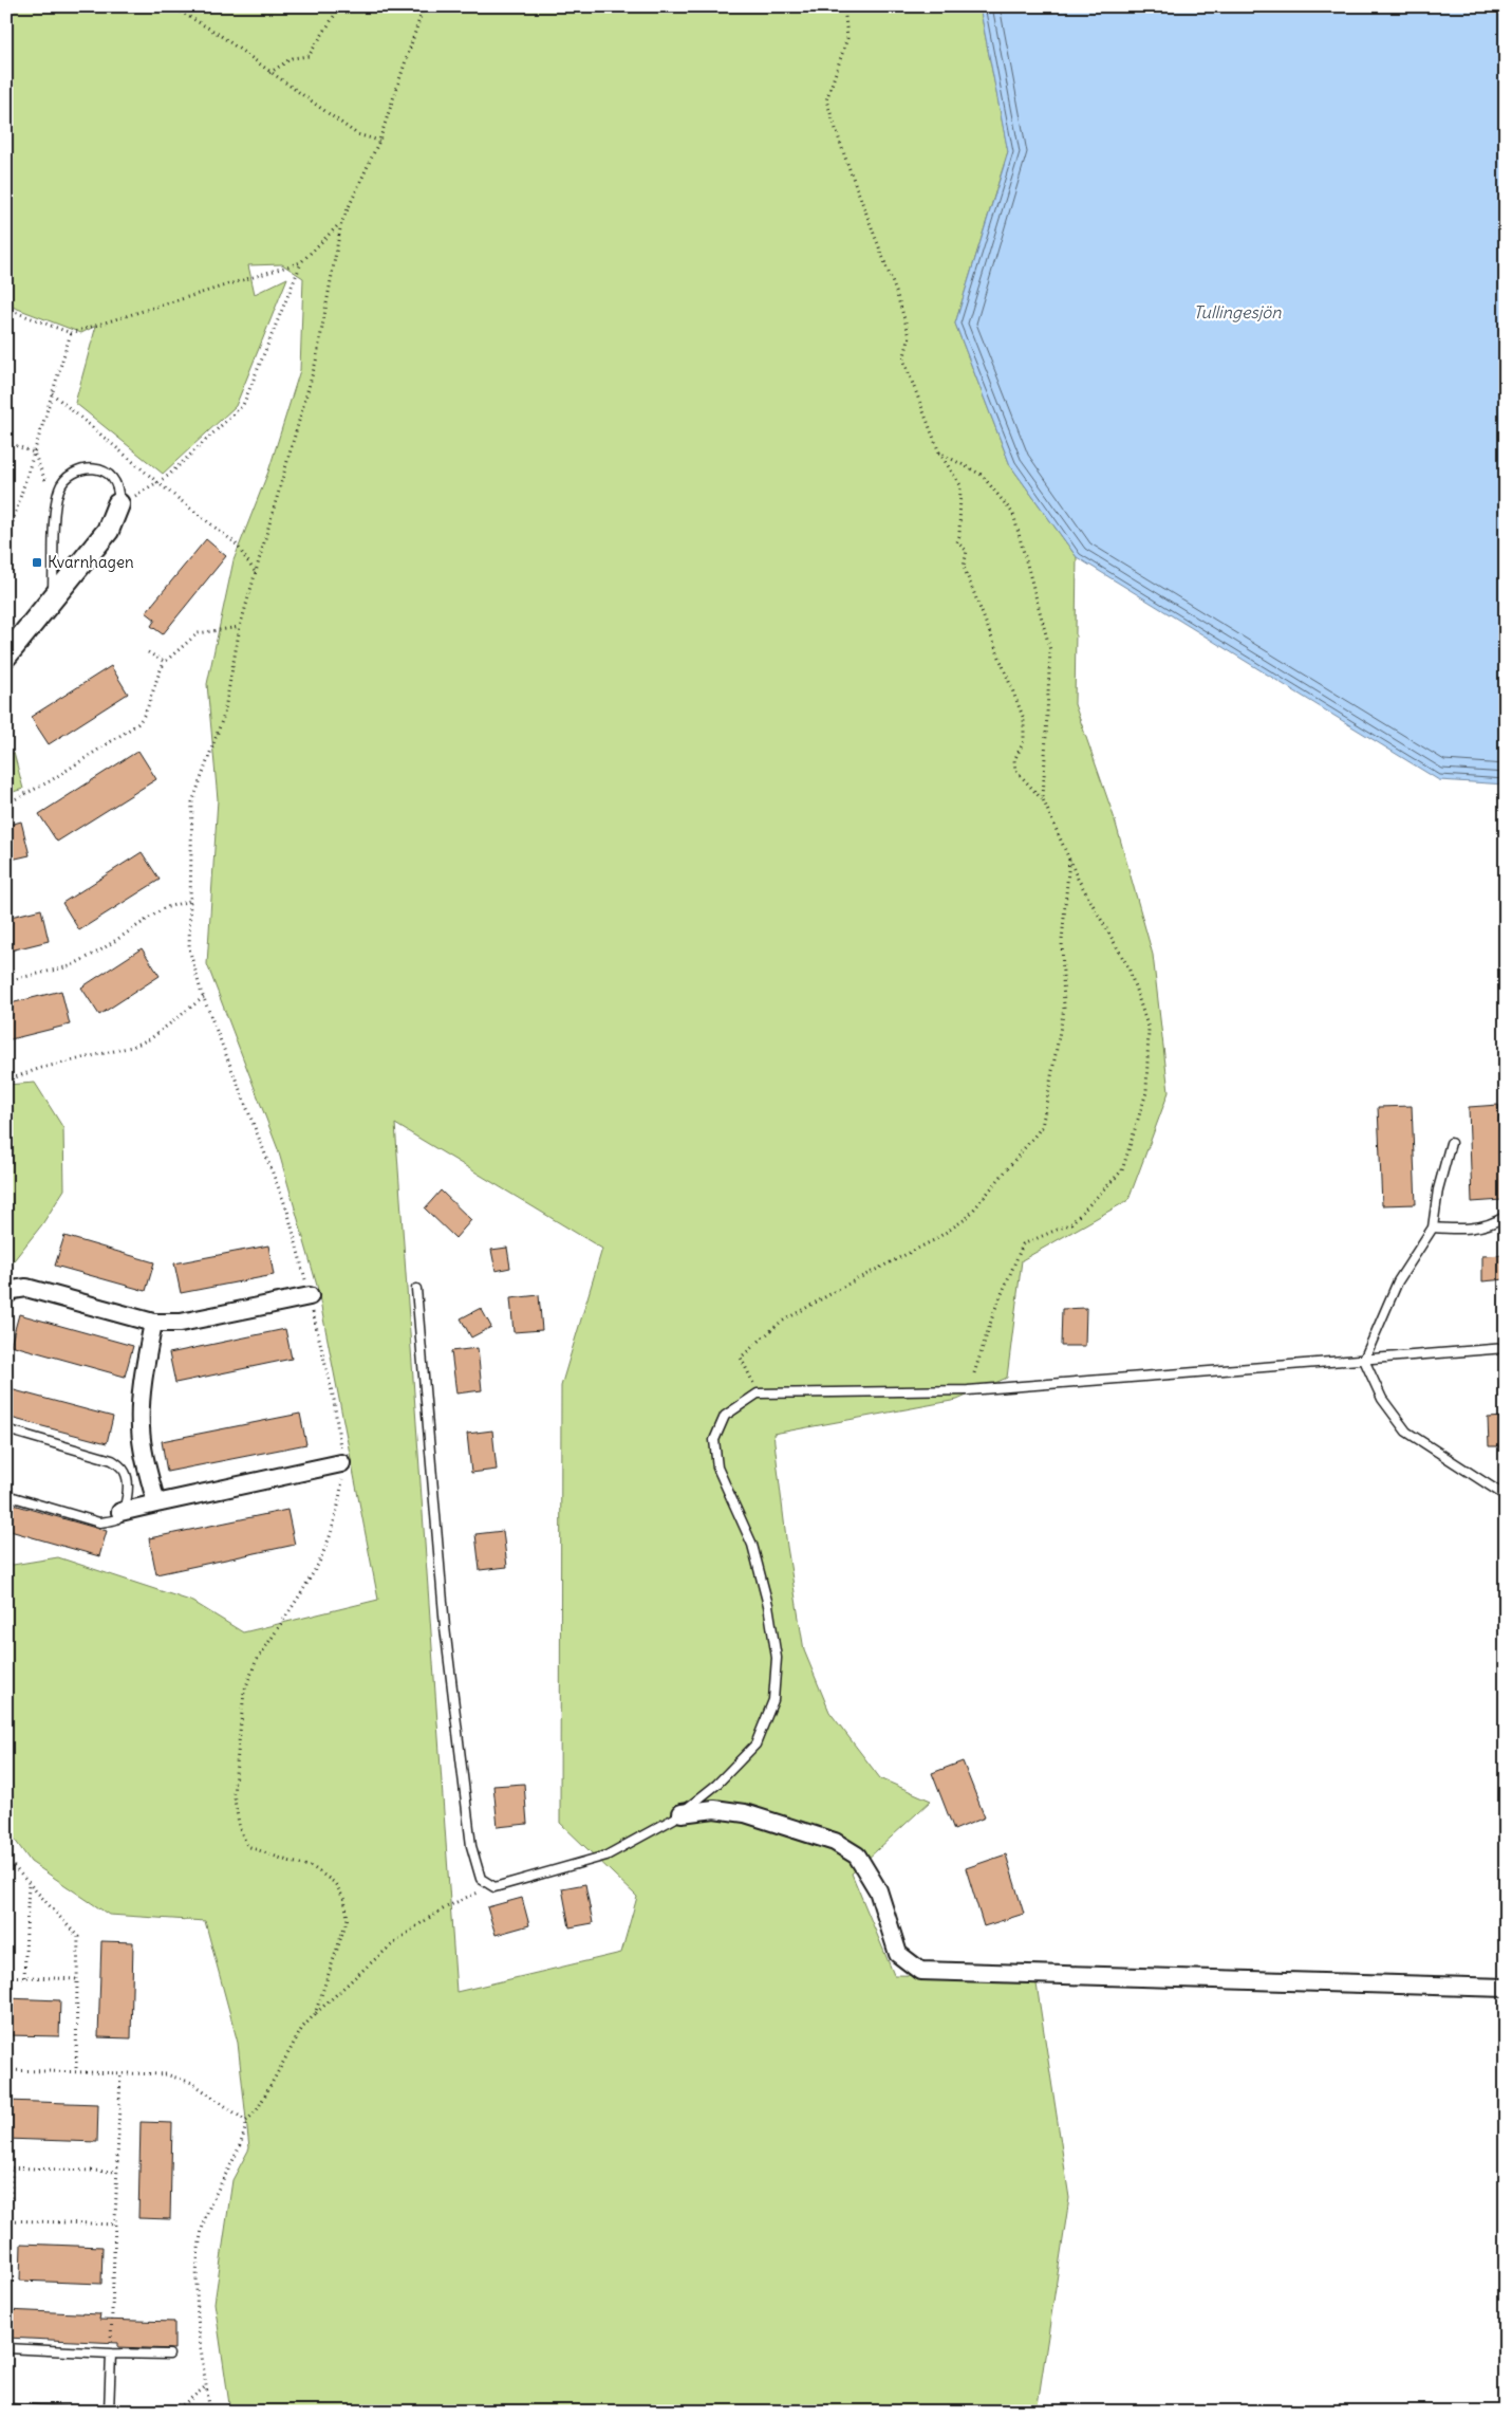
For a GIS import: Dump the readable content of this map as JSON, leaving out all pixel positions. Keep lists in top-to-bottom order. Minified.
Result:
{"water":["Tullingesjön"],"places":{"transit":["Kvarnhagen"]}}
